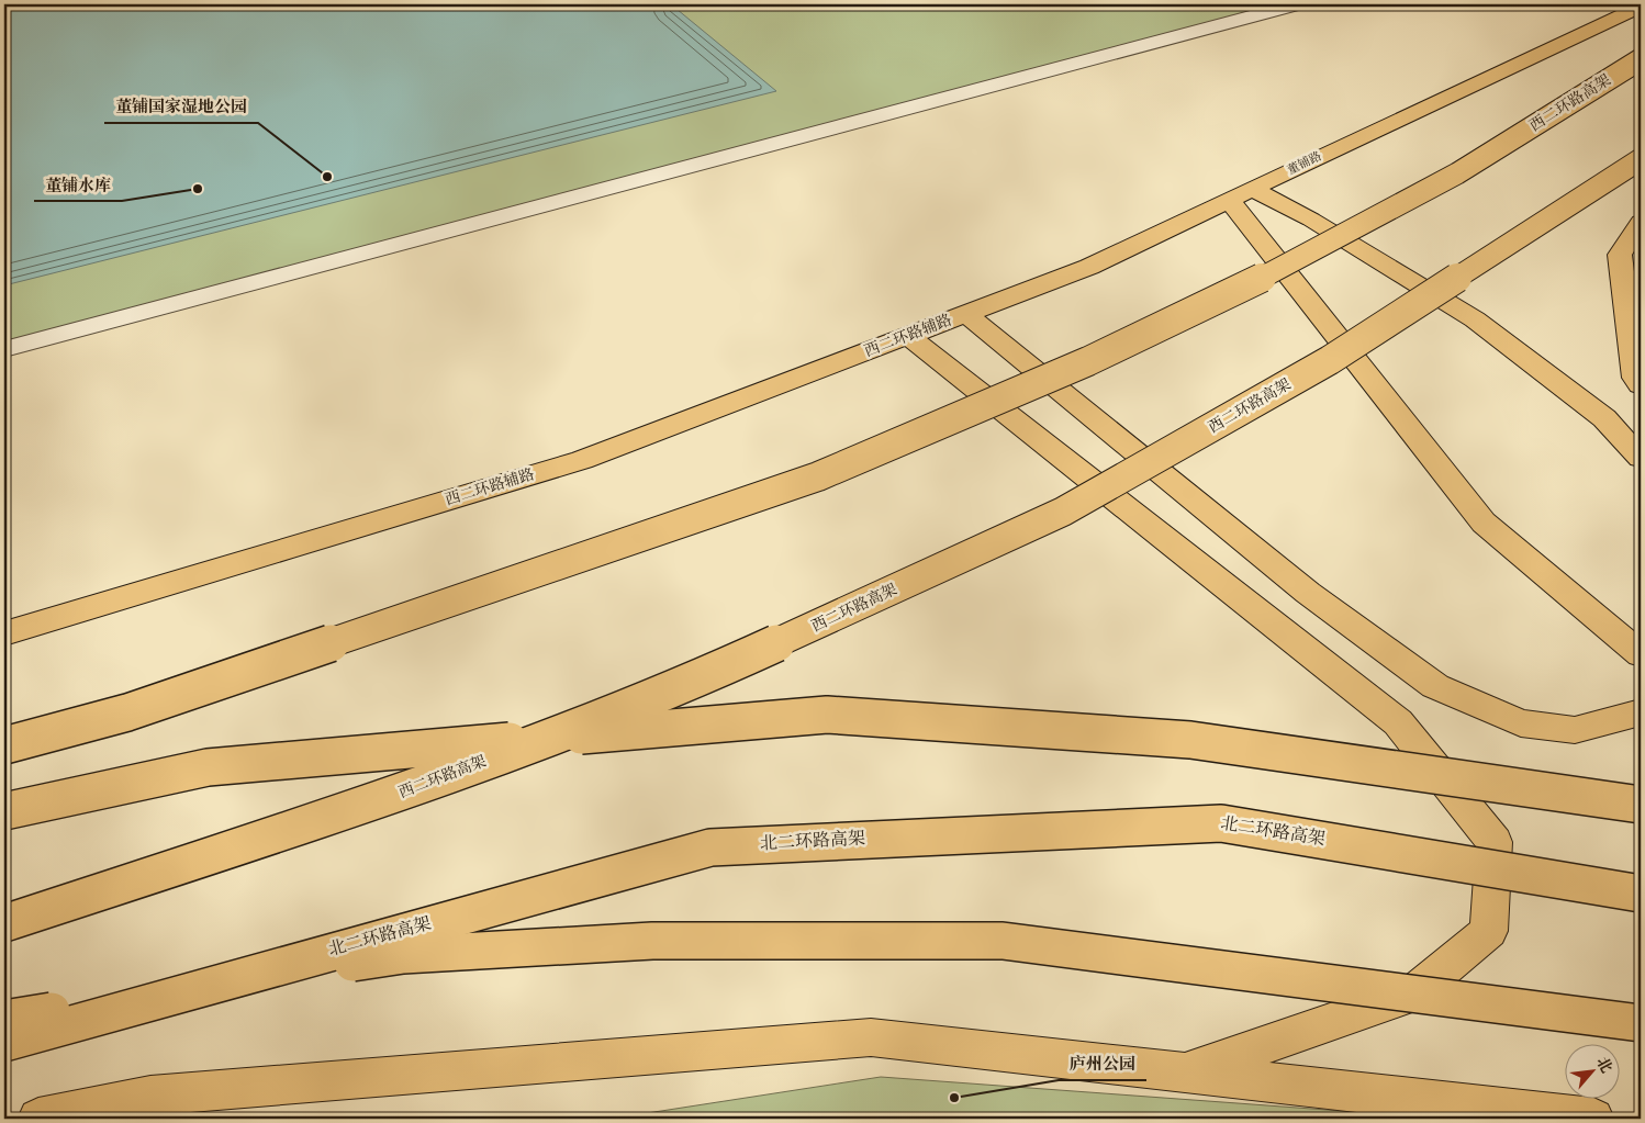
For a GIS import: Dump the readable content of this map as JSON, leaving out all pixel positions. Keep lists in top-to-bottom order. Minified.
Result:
{"streets":{"highway":["西二环路高架","董铺路","西二环路辅路","北二环路高架"]},"crossings":[["董铺路","西二环路辅路"]],"places":["董铺国家湿地公园","董铺水库","庐州公园"],"north":"top right"}
